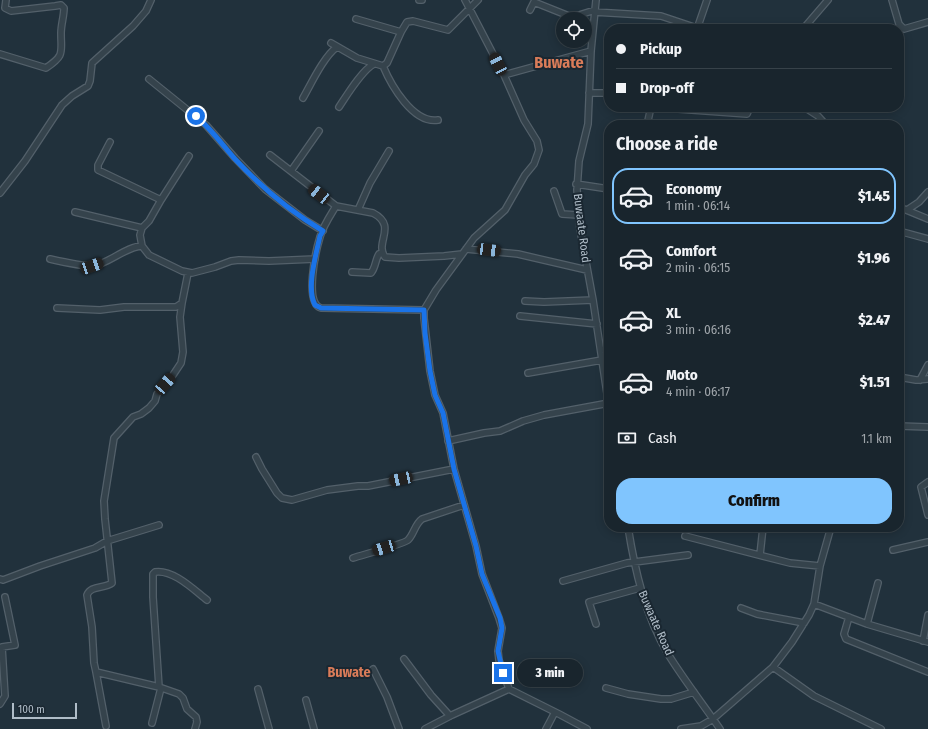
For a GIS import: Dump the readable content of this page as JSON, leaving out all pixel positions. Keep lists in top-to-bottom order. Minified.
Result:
{"streets":{"street":["Buwaate Road"]},"districts":["Buwate","Buwate"],"scale_bar":"100 m","page":{"banner":["Pickup","Drop-off"],"heading":"Choose a ride","list":[{"name":"Economy","note":"1 min · 06:14","value":"$1.45"},{"name":"Comfort","note":"2 min · 06:15","value":"$1.96"},{"name":"XL","note":"3 min · 06:16","value":"$2.47"},{"name":"Moto","note":"4 min · 06:17","value":"$1.51"}],"pay":["Cash","1.1 km"],"buttons":"Confirm","bubble":"3 min","scale":"100 m"}}
